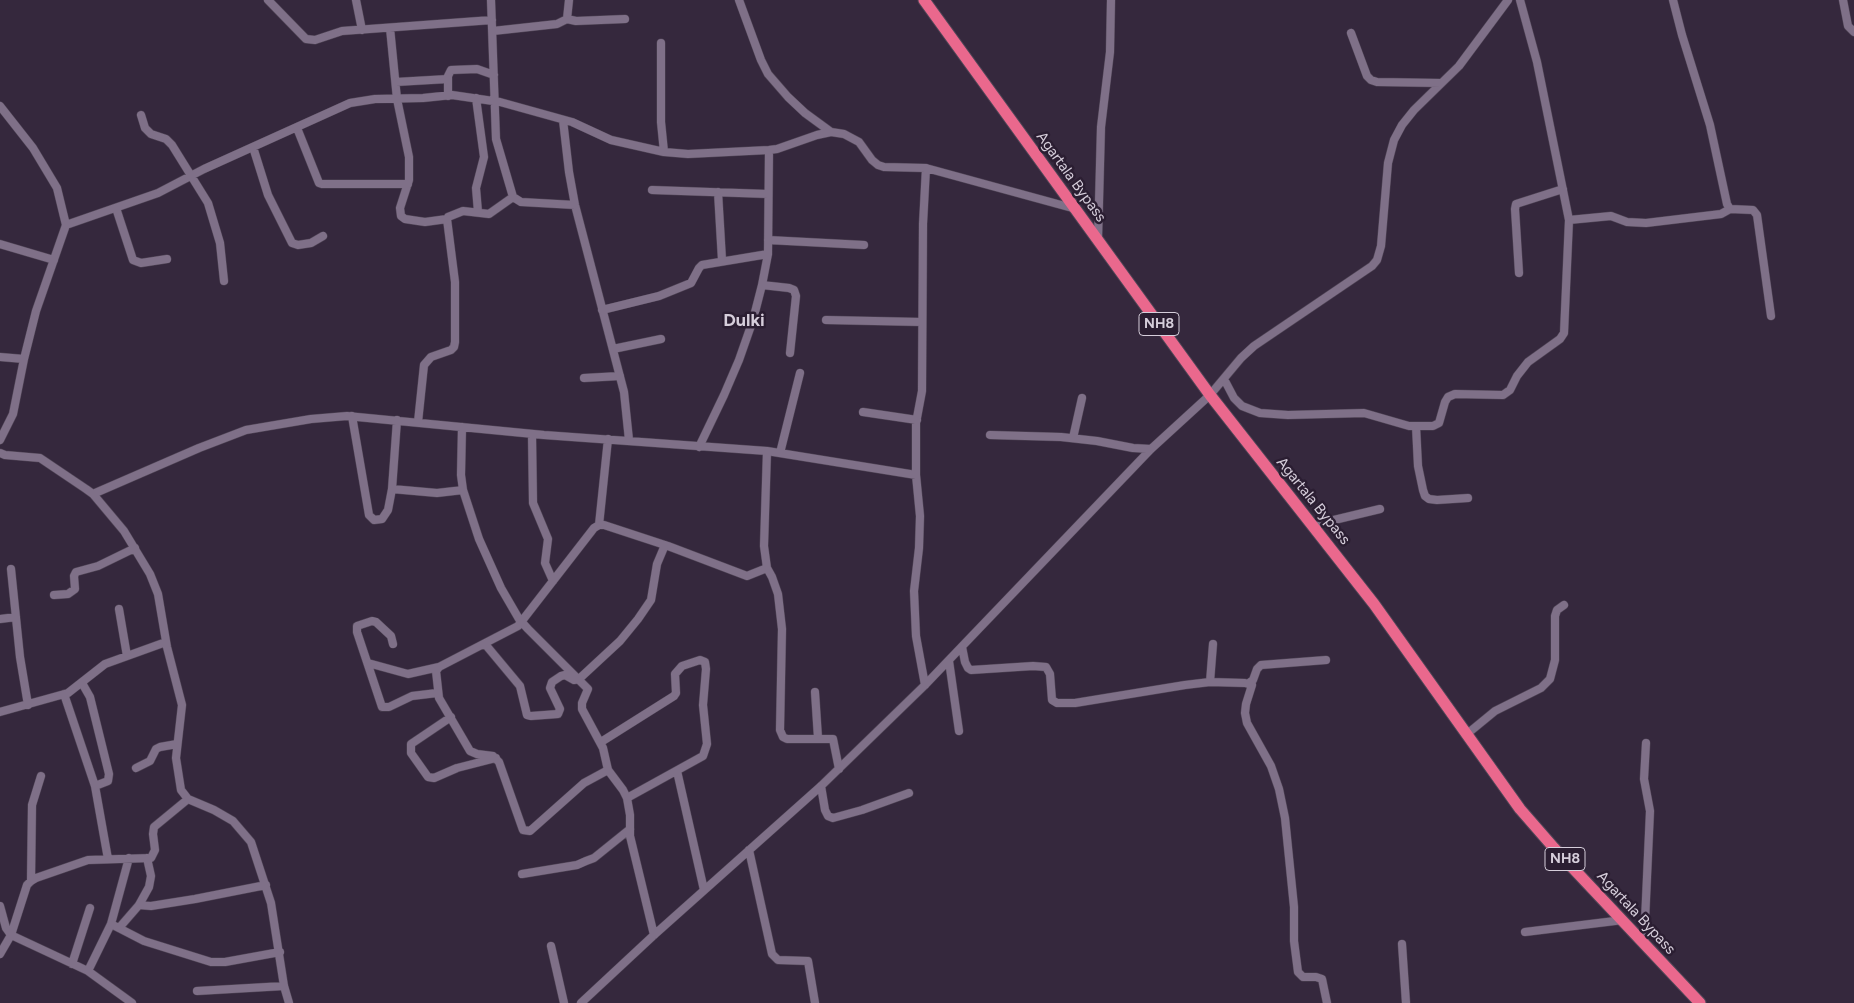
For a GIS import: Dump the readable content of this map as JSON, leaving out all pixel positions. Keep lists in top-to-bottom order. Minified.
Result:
{"streets":{"highway":["Agartala Bypass","NH8"]},"districts":["Dulki"]}
